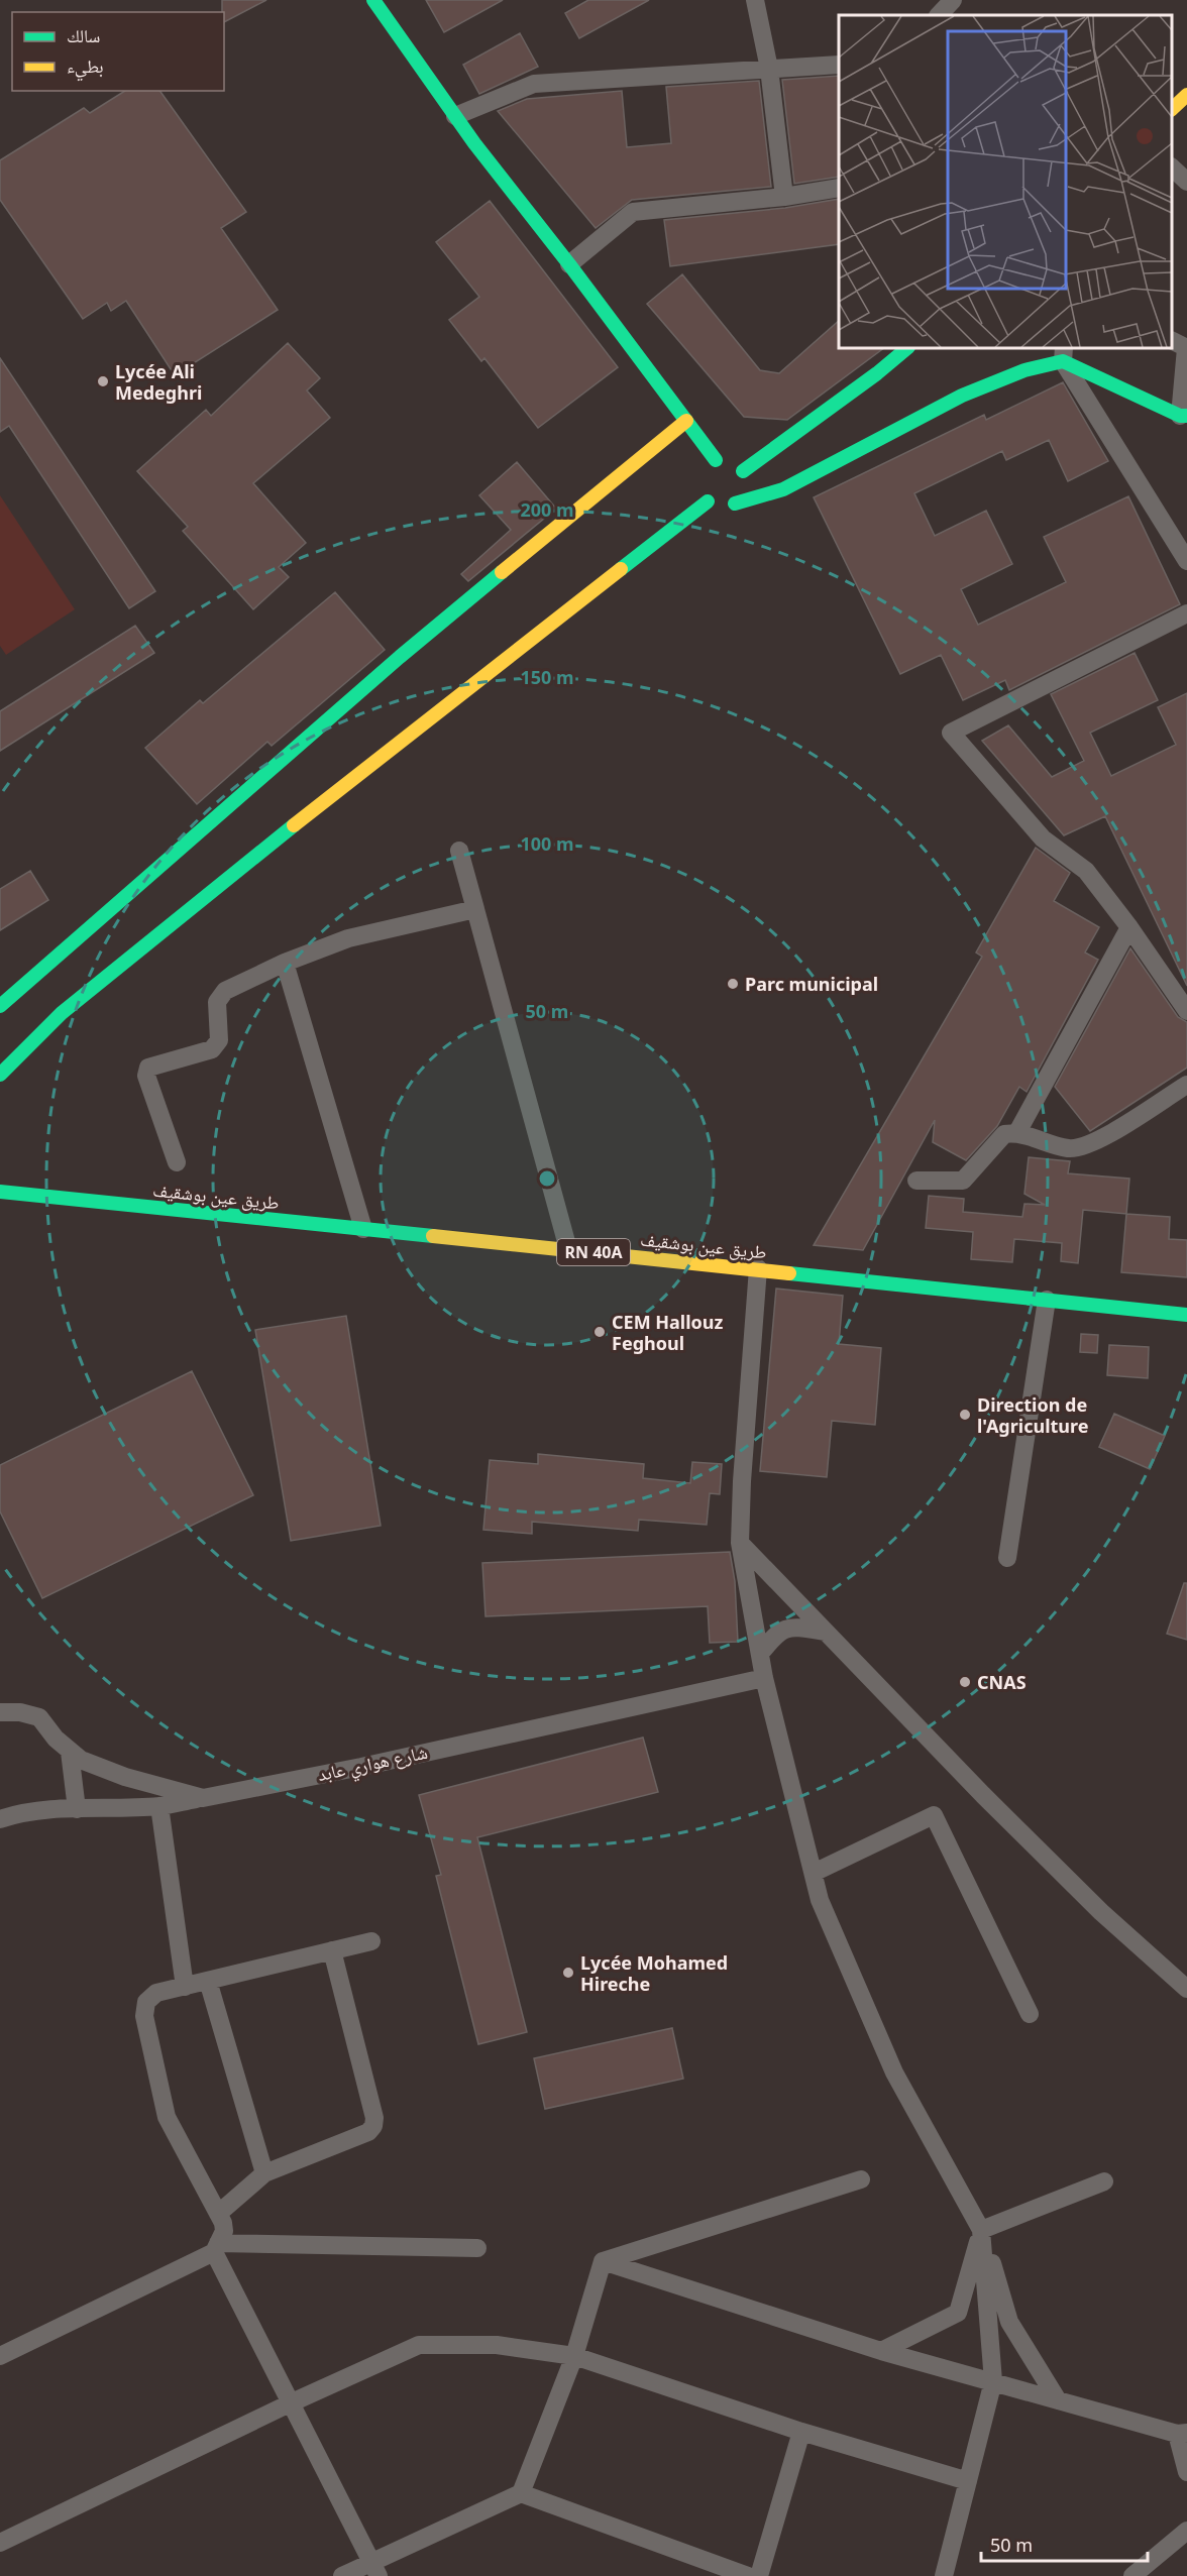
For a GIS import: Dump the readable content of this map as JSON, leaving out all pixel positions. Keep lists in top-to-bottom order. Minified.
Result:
{"streets":{"street":["طريق عين بوشقيف","RN 40A","شارع هواري عابد"]},"places":["Lycée Ali Medeghri","Parc municipal","CEM Hallouz Feghoul","Direction de l'Agriculture","CNAS","Lycée Mohamed Hireche"],"legend":["سالك","بطيء"],"scale_bar":"50 m","rings":["200 m","150 m","100 m","50 m"]}
